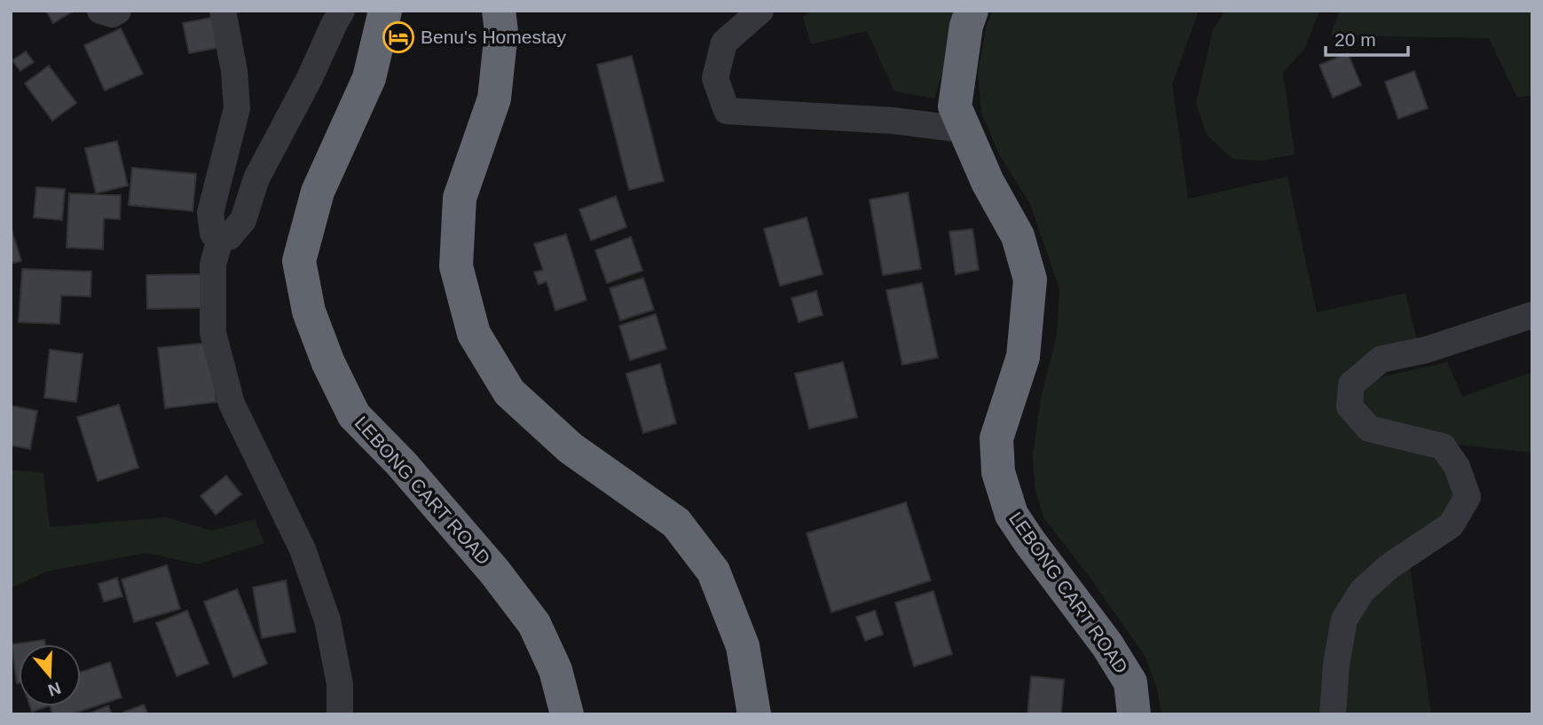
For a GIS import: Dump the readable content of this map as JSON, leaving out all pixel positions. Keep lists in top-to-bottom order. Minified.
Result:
{"streets":{"highway":["LEBONG CART ROAD"]},"places":{"hotel":["Benu's Homestay"]},"scale_bar":"20 m","north":"bottom"}
